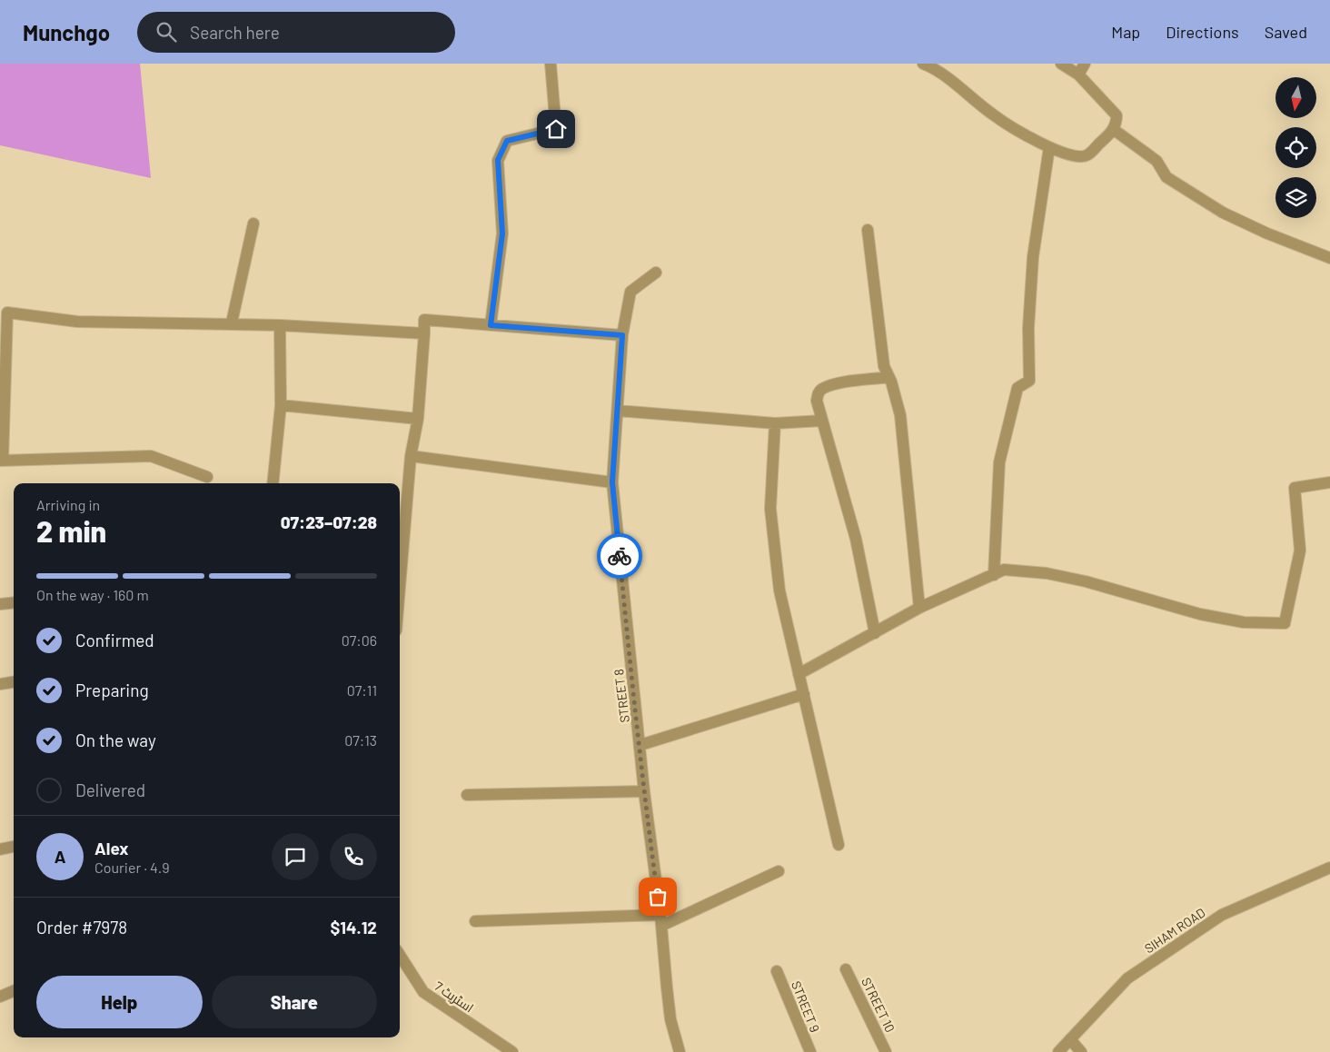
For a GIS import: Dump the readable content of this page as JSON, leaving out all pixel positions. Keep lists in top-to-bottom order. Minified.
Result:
{"streets":{"street":["STREET 8","SIHAM ROAD","اسٹریٹ 7","STREET 10","STREET 9"]},"north":"bottom","page":{"header":"Munchgo","search":"Search here","nav":["Map","Directions","Saved"],"heading":["2 min","Arriving in","07:23–07:28"],"panel":["Alex","Courier · 4.9","Order #7978","$14.12"],"bar":"On the way · 160 m","list":[["Confirmed","07:06"],["Preparing","07:11"],["On the way","07:13"],"Delivered"],"round":"A","buttons":["Help","Share"]}}
